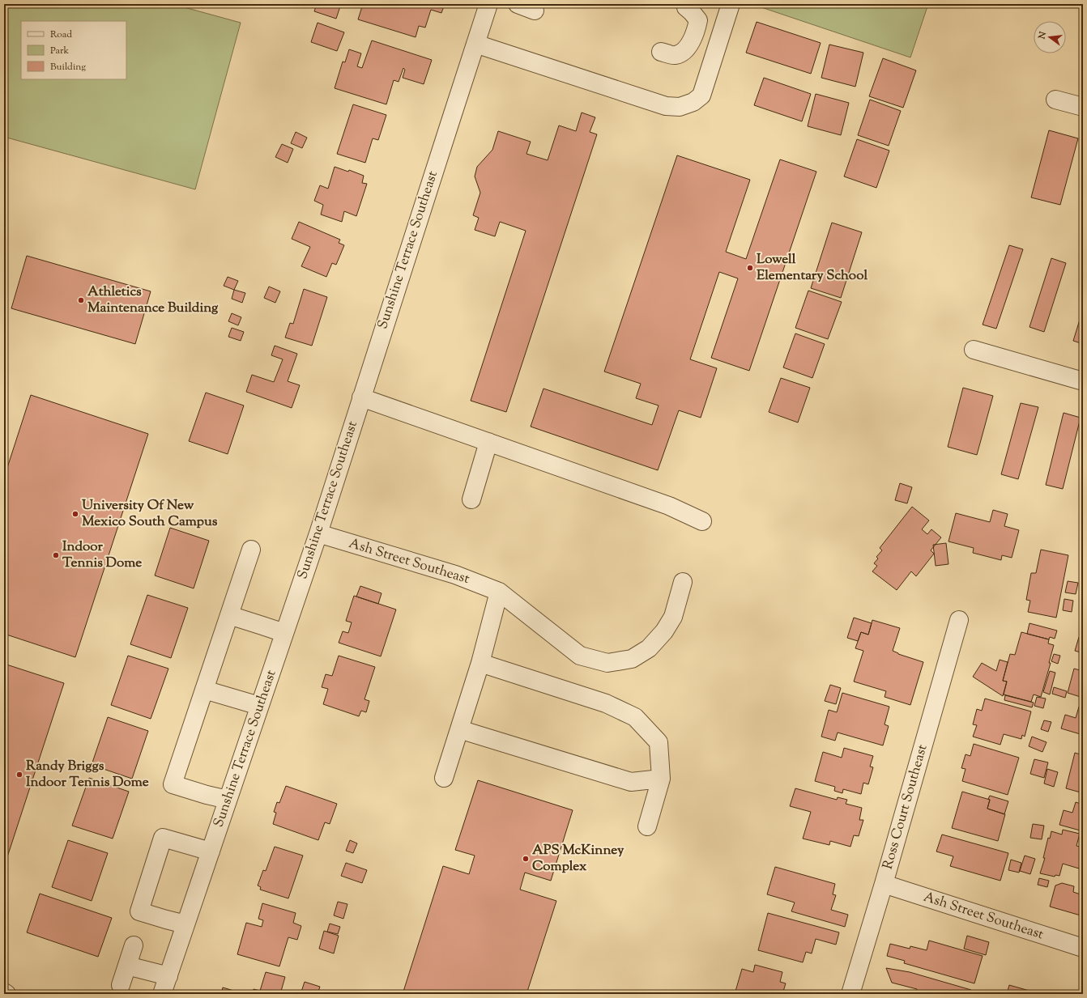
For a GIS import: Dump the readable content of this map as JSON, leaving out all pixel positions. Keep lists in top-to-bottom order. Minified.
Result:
{"streets":{"street":["Sunshine Terrace Southeast","Ash Street Southeast","Ross Court Southeast"]},"crossings":[["Sunshine Terrace Southeast","Ash Street Southeast"],["Ash Street Southeast","Ross Court Southeast"]],"places":["Lowell Elementary School","Athletics Maintenance Building","University Of New Mexico South Campus","Indoor Tennis Dome","Randy Briggs Indoor Tennis Dome","APS McKinney Complex"],"legend":["Road","Park","Building"],"north":"left"}
